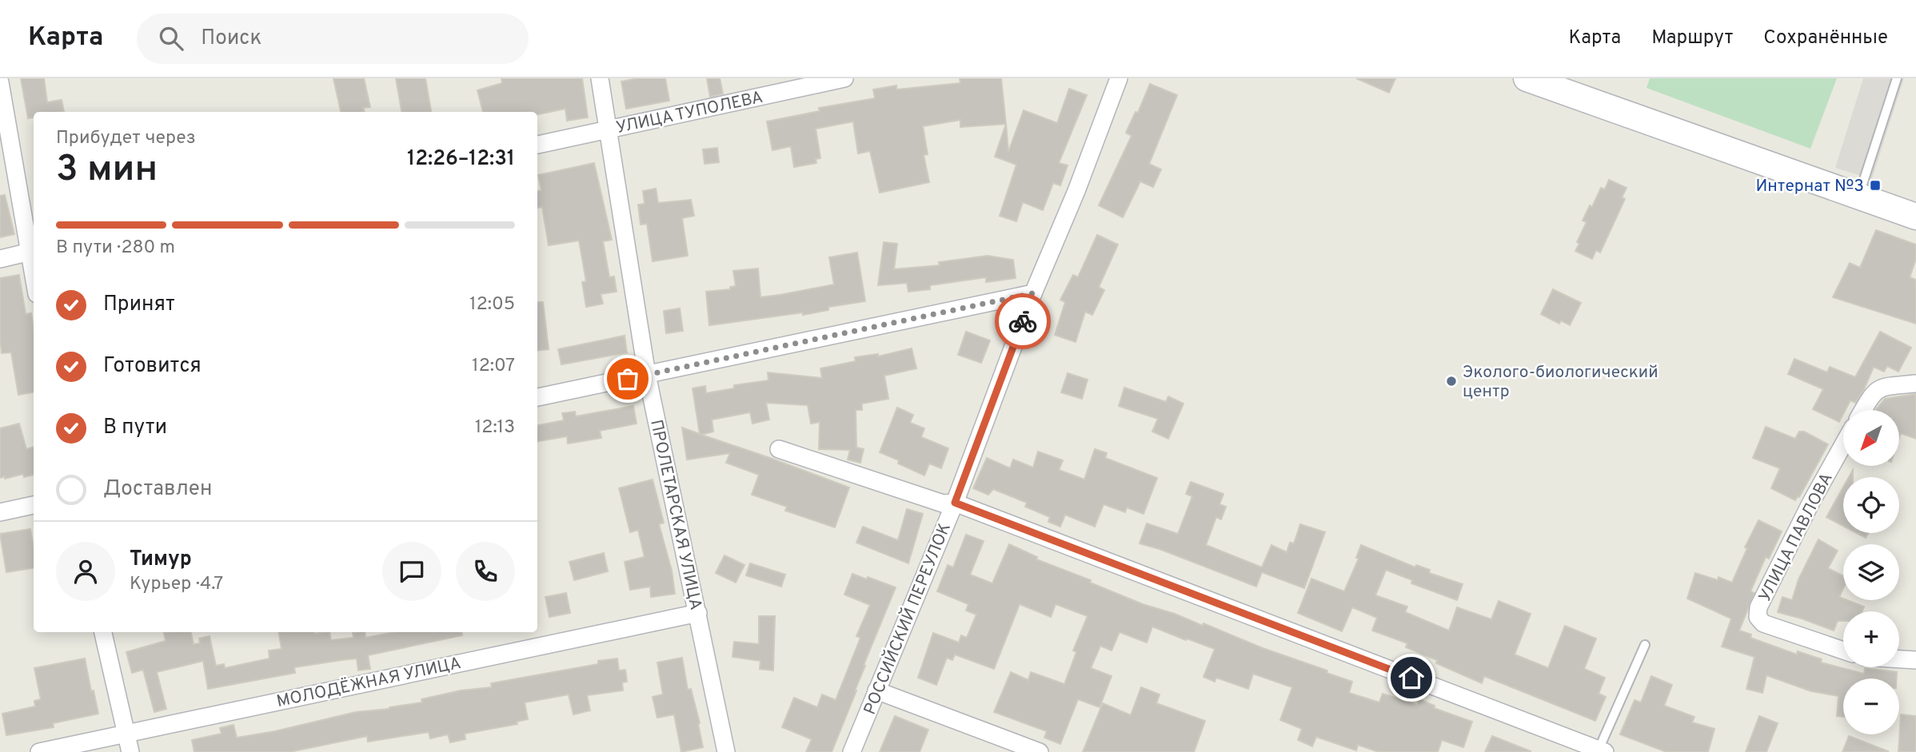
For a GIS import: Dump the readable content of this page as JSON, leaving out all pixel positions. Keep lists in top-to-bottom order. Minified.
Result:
{"streets":{"street":["УЛИЦА ТУПОЛЕВА","ПРОЛЕТАРСКАЯ УЛИЦА","УЛИЦА ПАВЛОВА","РОССИЙСКИЙ ПЕРЕУЛОК","МОЛОДЁЖНАЯ УЛИЦА"]},"crossings":[["УЛИЦА ТУПОЛЕВА","ПРОЛЕТАРСКАЯ УЛИЦА"],["ПРОЛЕТАРСКАЯ УЛИЦА","МОЛОДЁЖНАЯ УЛИЦА"]],"places":{"transit":["Интернат №3"],"other":["Эколого-биологический центр"]},"north":"bottom left","page":{"header":"Карта","search":"Поиск","nav":["Карта","Маршрут","Сохранённые"],"heading":["3 мин","Прибудет через","12:26–12:31"],"panel":["Тимур","Курьер · 4.7"],"bar":"В пути · 280 m","list":[["Принят","12:05"],["Готовится","12:07"],["В пути","12:13"],"Доставлен"],"map_buttons":["+","−"]}}
